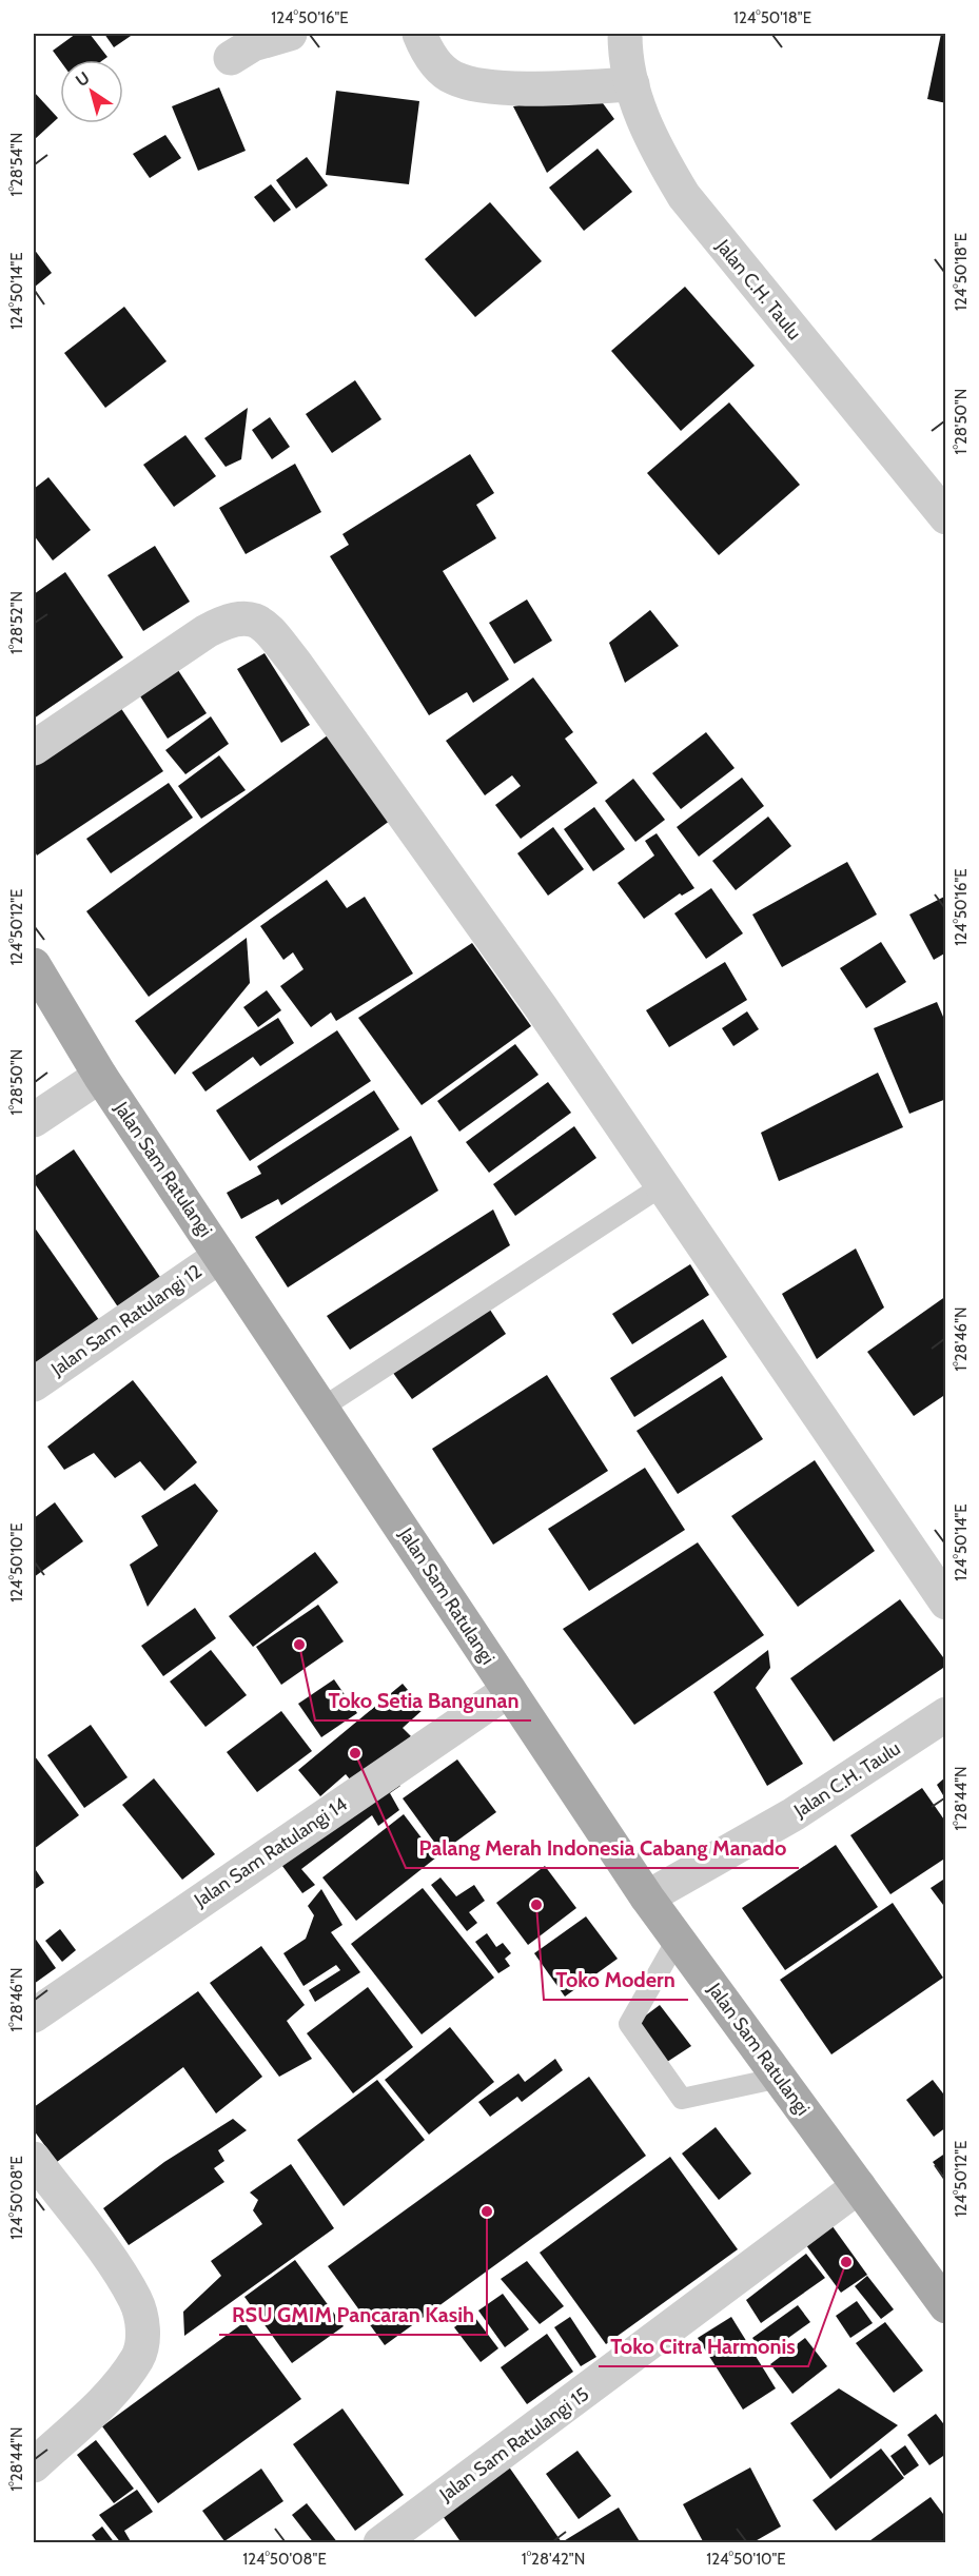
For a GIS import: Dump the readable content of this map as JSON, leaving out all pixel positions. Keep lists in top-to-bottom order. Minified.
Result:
{"streets":{"main road":["Jalan Sam Ratulangi"],"street":["Jalan C.H. Taulu","Jalan Sam Ratulangi 12","Jalan Sam Ratulangi 14","Jalan Sam Ratulangi 15"]},"crossings":[["Jalan C.H. Taulu","Jalan Sam Ratulangi"],["Jalan Sam Ratulangi","Jalan Sam Ratulangi 12"],["Jalan Sam Ratulangi","Jalan Sam Ratulangi 14"],["Jalan Sam Ratulangi","Jalan Sam Ratulangi 15"]],"places":["Toko Setia Bangunan","Palang Merah Indonesia Cabang Manado","Toko Modern","RSU GMIM Pancaran Kasih","Toko Citra Harmonis"],"north":"top left","coordinates":["124°50'16\"E","124°50'18\"E","1°28'54\"N","124°50'14\"E","1°28'50\"N","1°28'52\"N","124°50'12\"E","1°28'46\"N","124°50'10\"E","1°28'44\"N","124°50'08\"E","1°28'42\"N"]}
